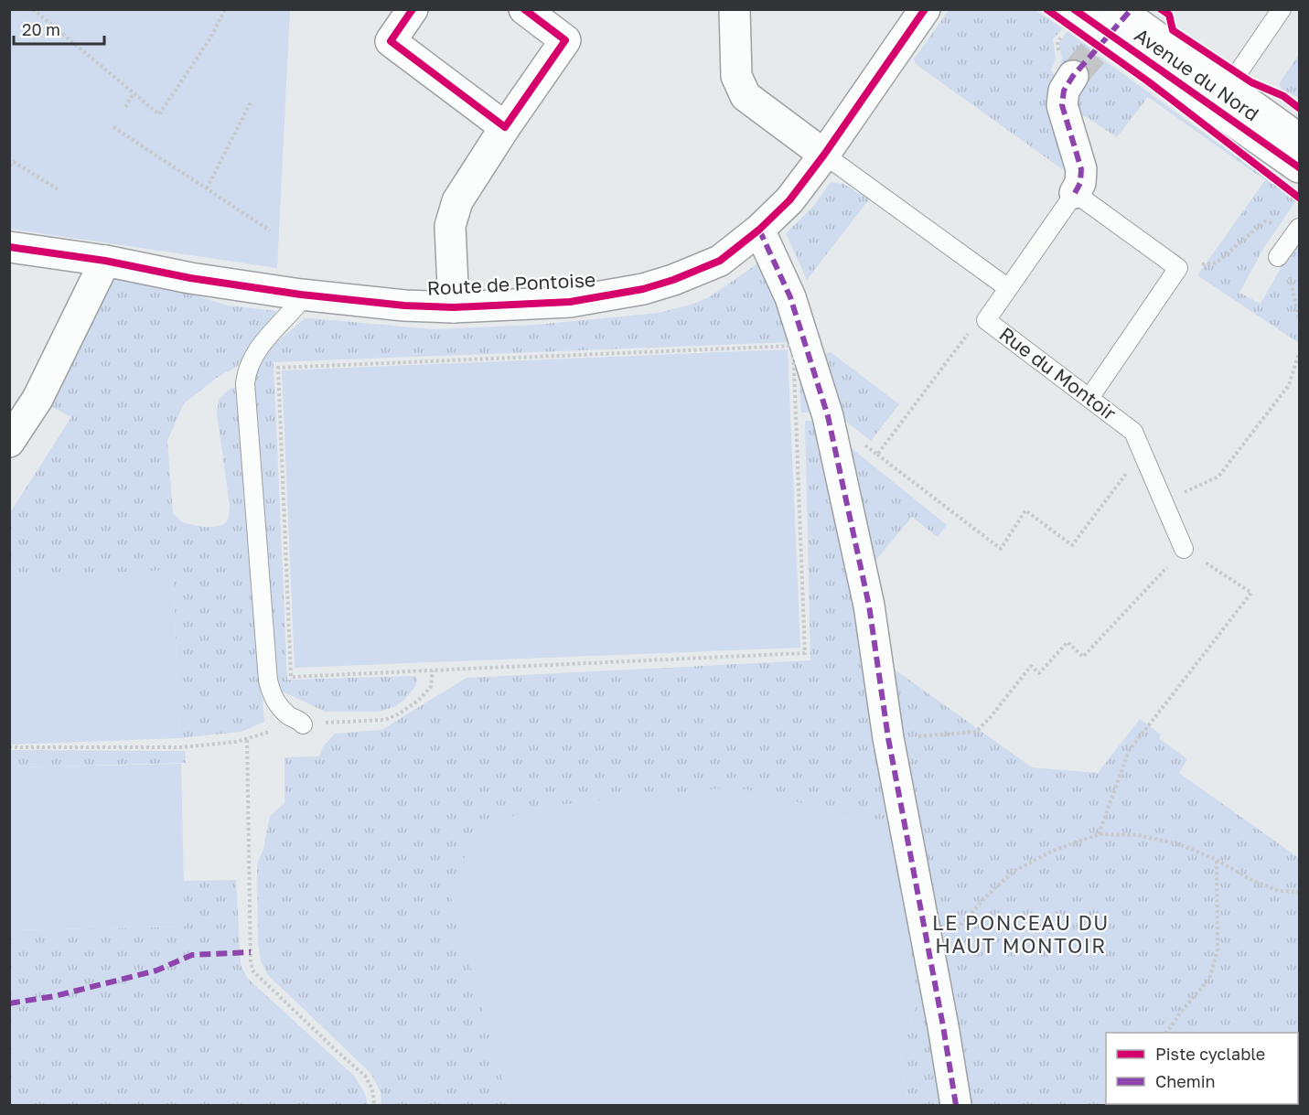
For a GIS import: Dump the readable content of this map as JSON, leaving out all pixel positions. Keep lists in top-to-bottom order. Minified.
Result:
{"streets":{"street":["Avenue du Nord","Route de Pontoise"],"lane":["Rue du Montoir"]},"districts":["LE PONCEAU DU HAUT MONTOIR"],"legend":["Piste cyclable","Chemin"],"scale_bar":"20 m"}
